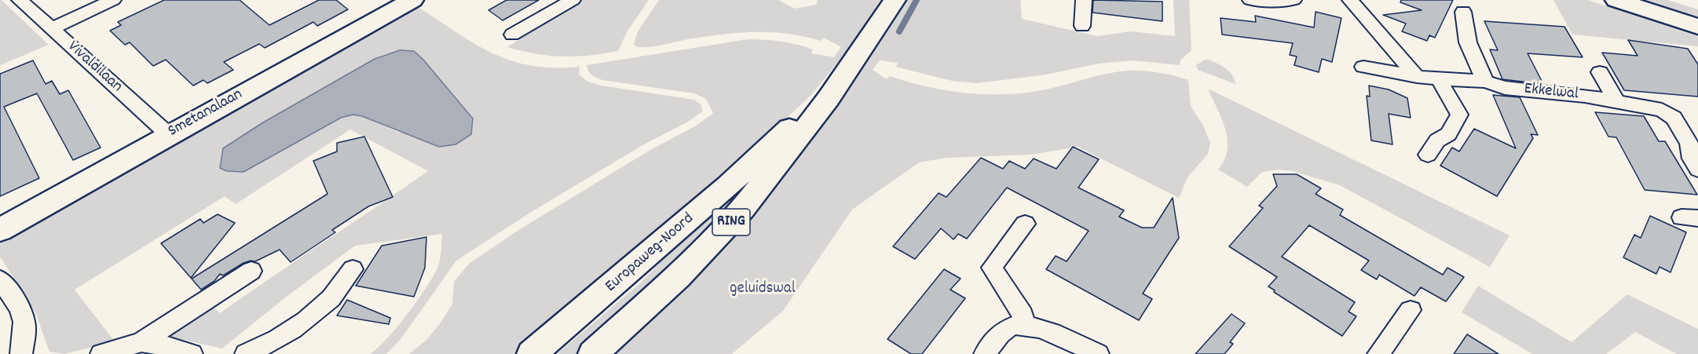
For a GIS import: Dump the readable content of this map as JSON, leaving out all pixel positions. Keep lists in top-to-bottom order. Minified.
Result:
{"streets":{"main road":["Smetanalaan","RING","Europaweg-Noord"],"street":["Vivaldilaan","Ekkelwal"]},"crossings":[["Vivaldilaan","Smetanalaan"]],"parks":["geluidswal"]}
